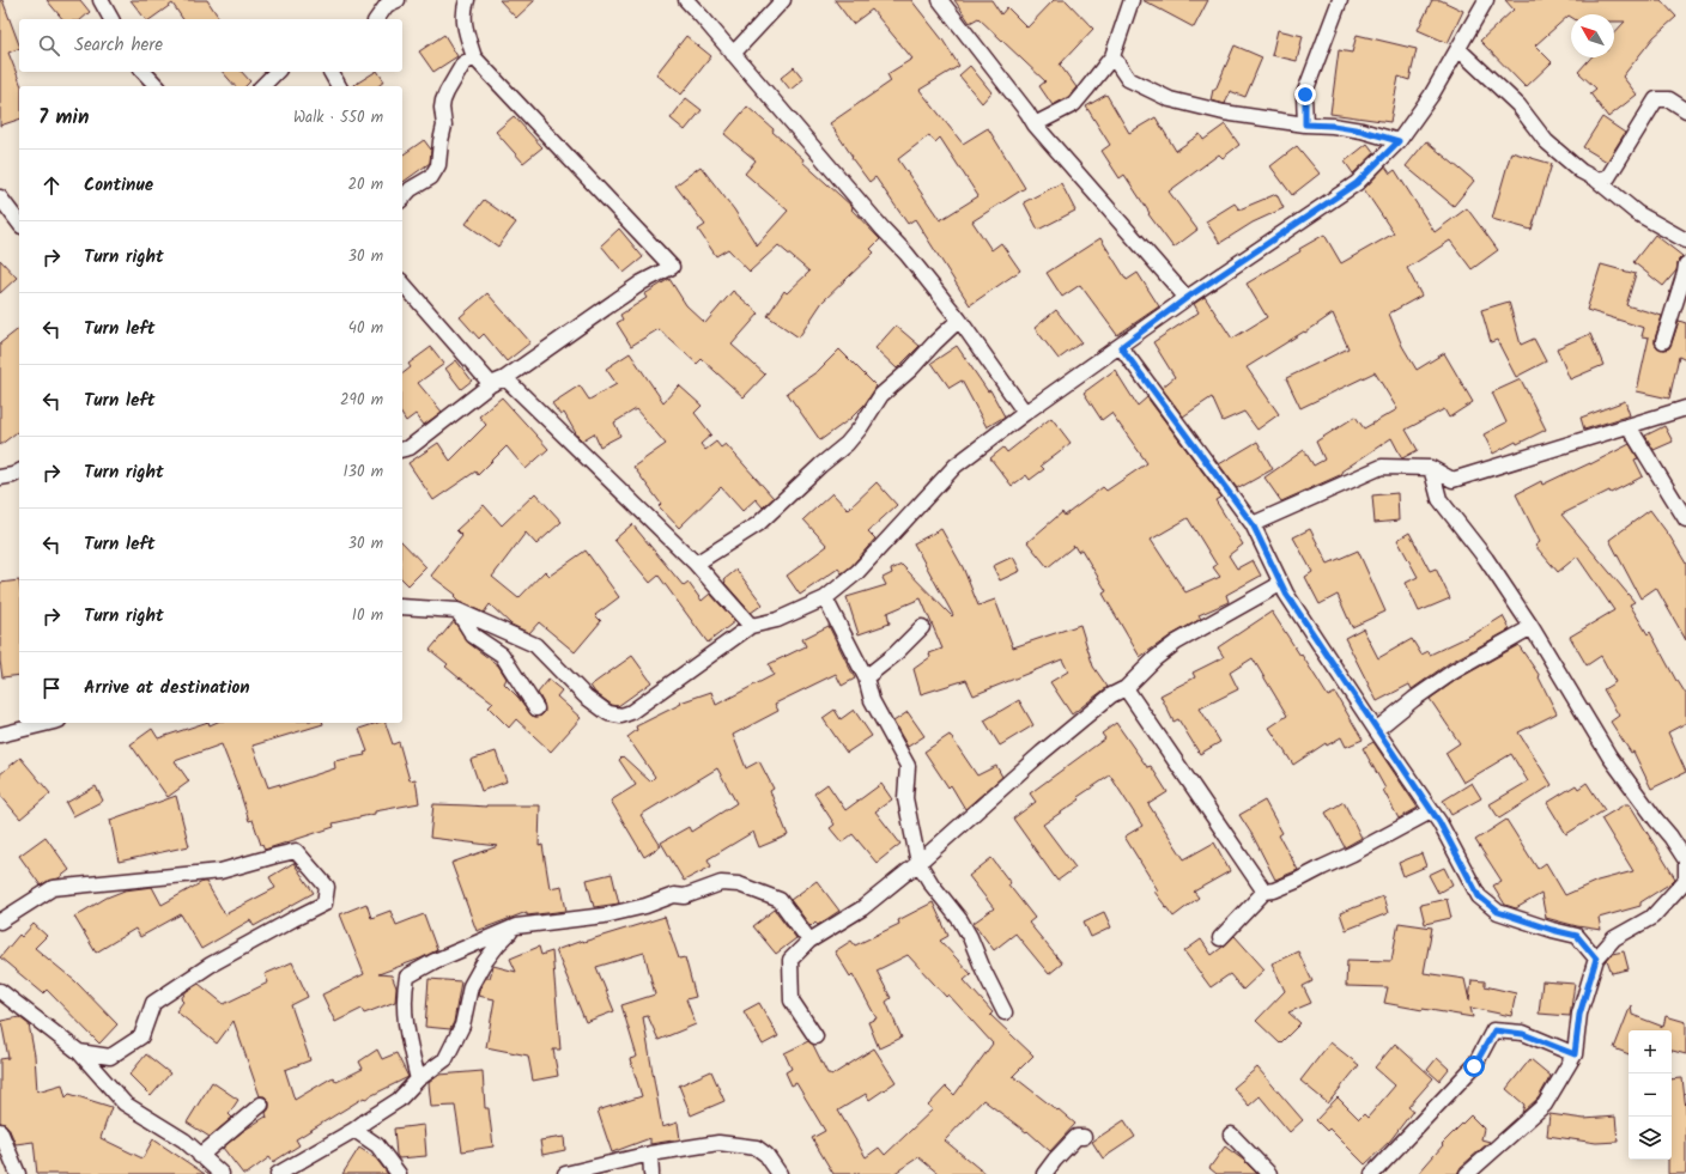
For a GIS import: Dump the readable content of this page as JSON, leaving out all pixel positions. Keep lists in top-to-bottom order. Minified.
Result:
{"north":"top left","page":{"search":"Search here","heading":["7 min","Walk · 550 m"],"list":[["Continue","20 m"],["Turn right","30 m"],["Turn left","40 m"],["Turn left","290 m"],["Turn right","130 m"],["Turn left","30 m"],["Turn right","10 m"],"Arrive at destination"],"map_buttons":["+","−"]}}
